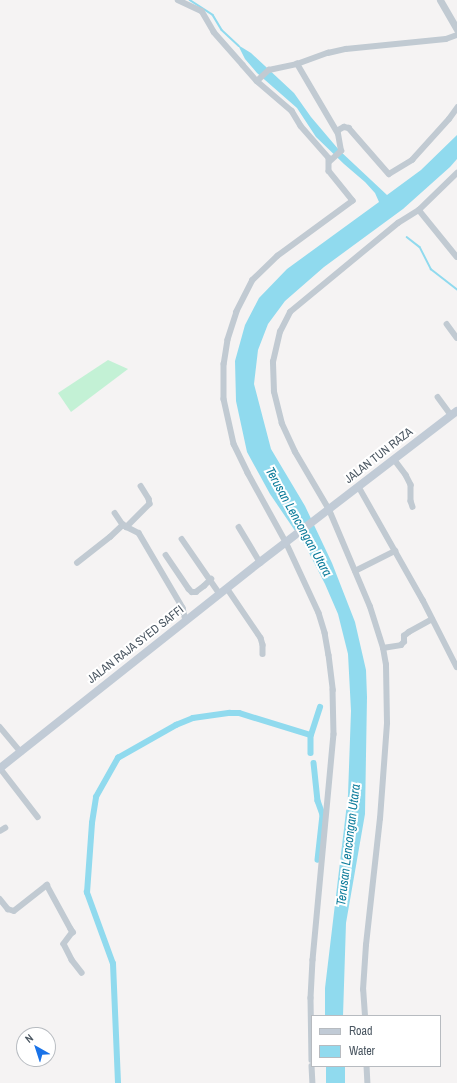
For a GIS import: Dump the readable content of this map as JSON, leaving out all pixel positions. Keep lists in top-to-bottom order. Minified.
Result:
{"streets":{"main road":["JALAN TUN RAZA","JALAN RAJA SYED SAFFI"]},"crossings":[["JALAN TUN RAZA","JALAN RAJA SYED SAFFI"]],"water":["Terusan Lencongan Utara"],"legend":["Road","Water"],"north":"top left"}
